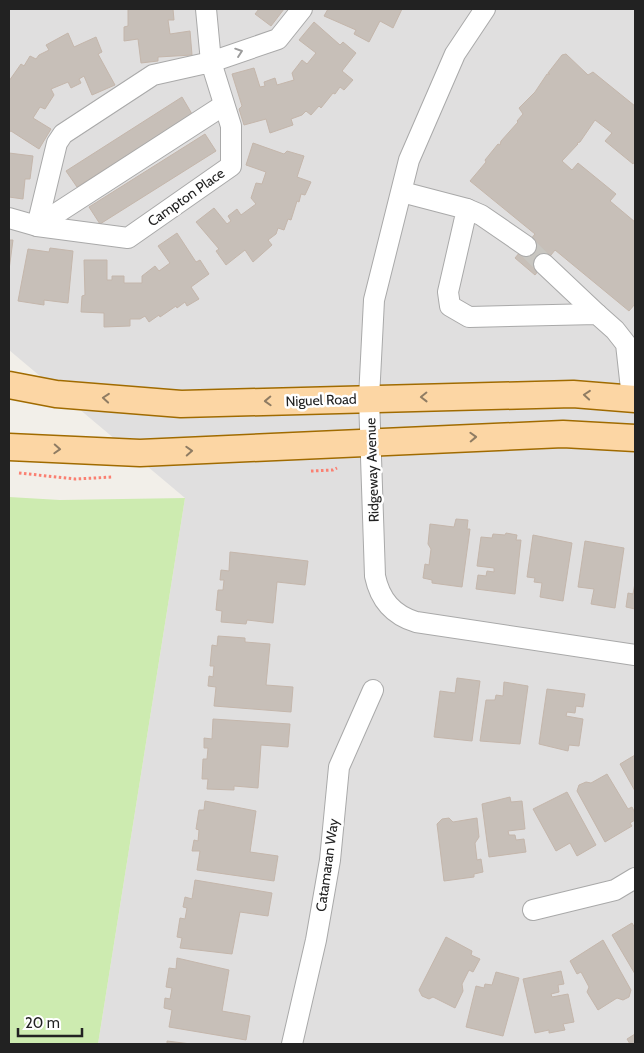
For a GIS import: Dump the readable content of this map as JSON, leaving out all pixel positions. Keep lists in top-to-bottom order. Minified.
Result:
{"streets":{"main road":["Niguel Road"],"street":["Campton Place","Ridgeway Avenue","Catamaran Way"]},"crossings":[["Niguel Road","Ridgeway Avenue"]],"scale_bar":"20 m"}
